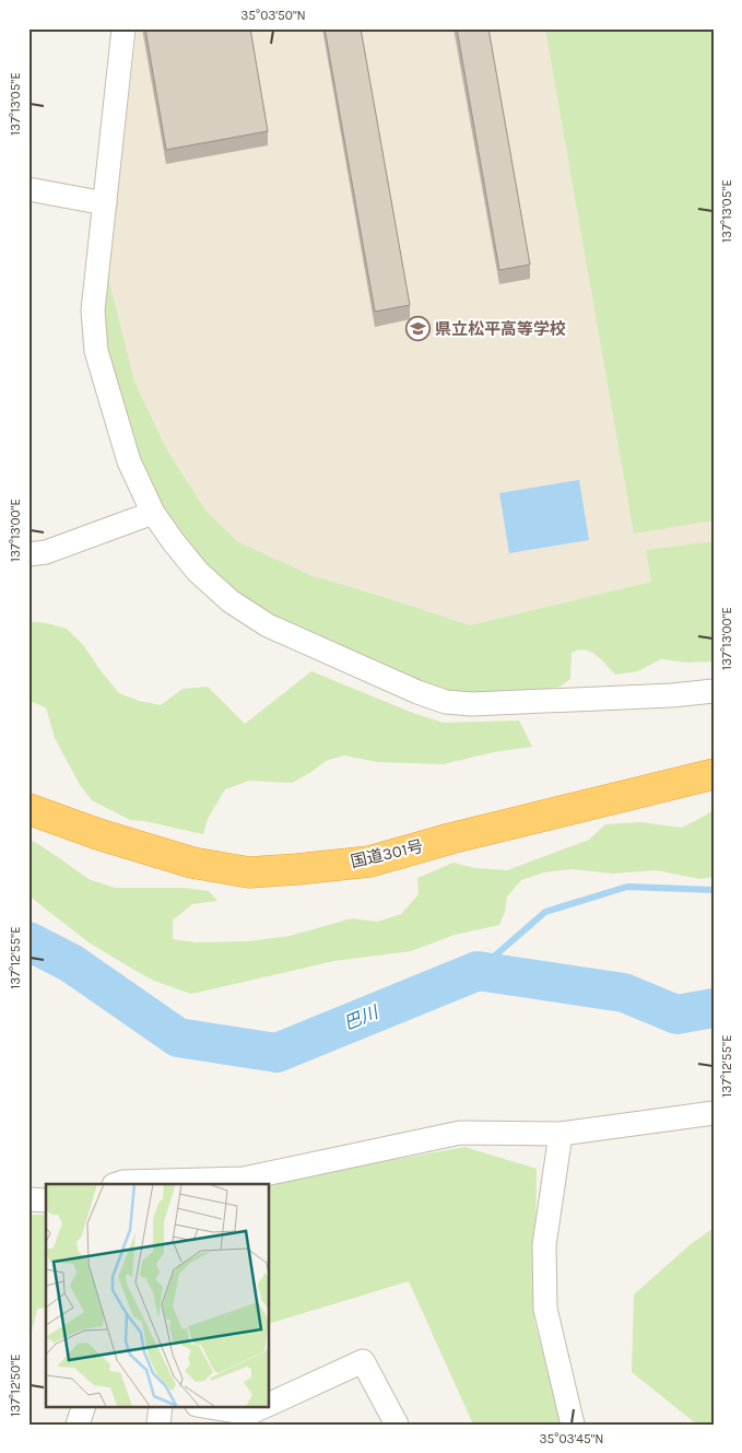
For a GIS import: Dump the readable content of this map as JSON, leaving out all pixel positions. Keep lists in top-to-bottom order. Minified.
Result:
{"streets":{"highway":["国道301号"]},"water":["巴川"],"places":{"school or university":["県立松平高等学校"]},"coordinates":["35°03'50\"N","137°13'05\"E","137°13'00\"E","137°12'55\"E","137°12'50\"E","35°03'45\"N"]}
